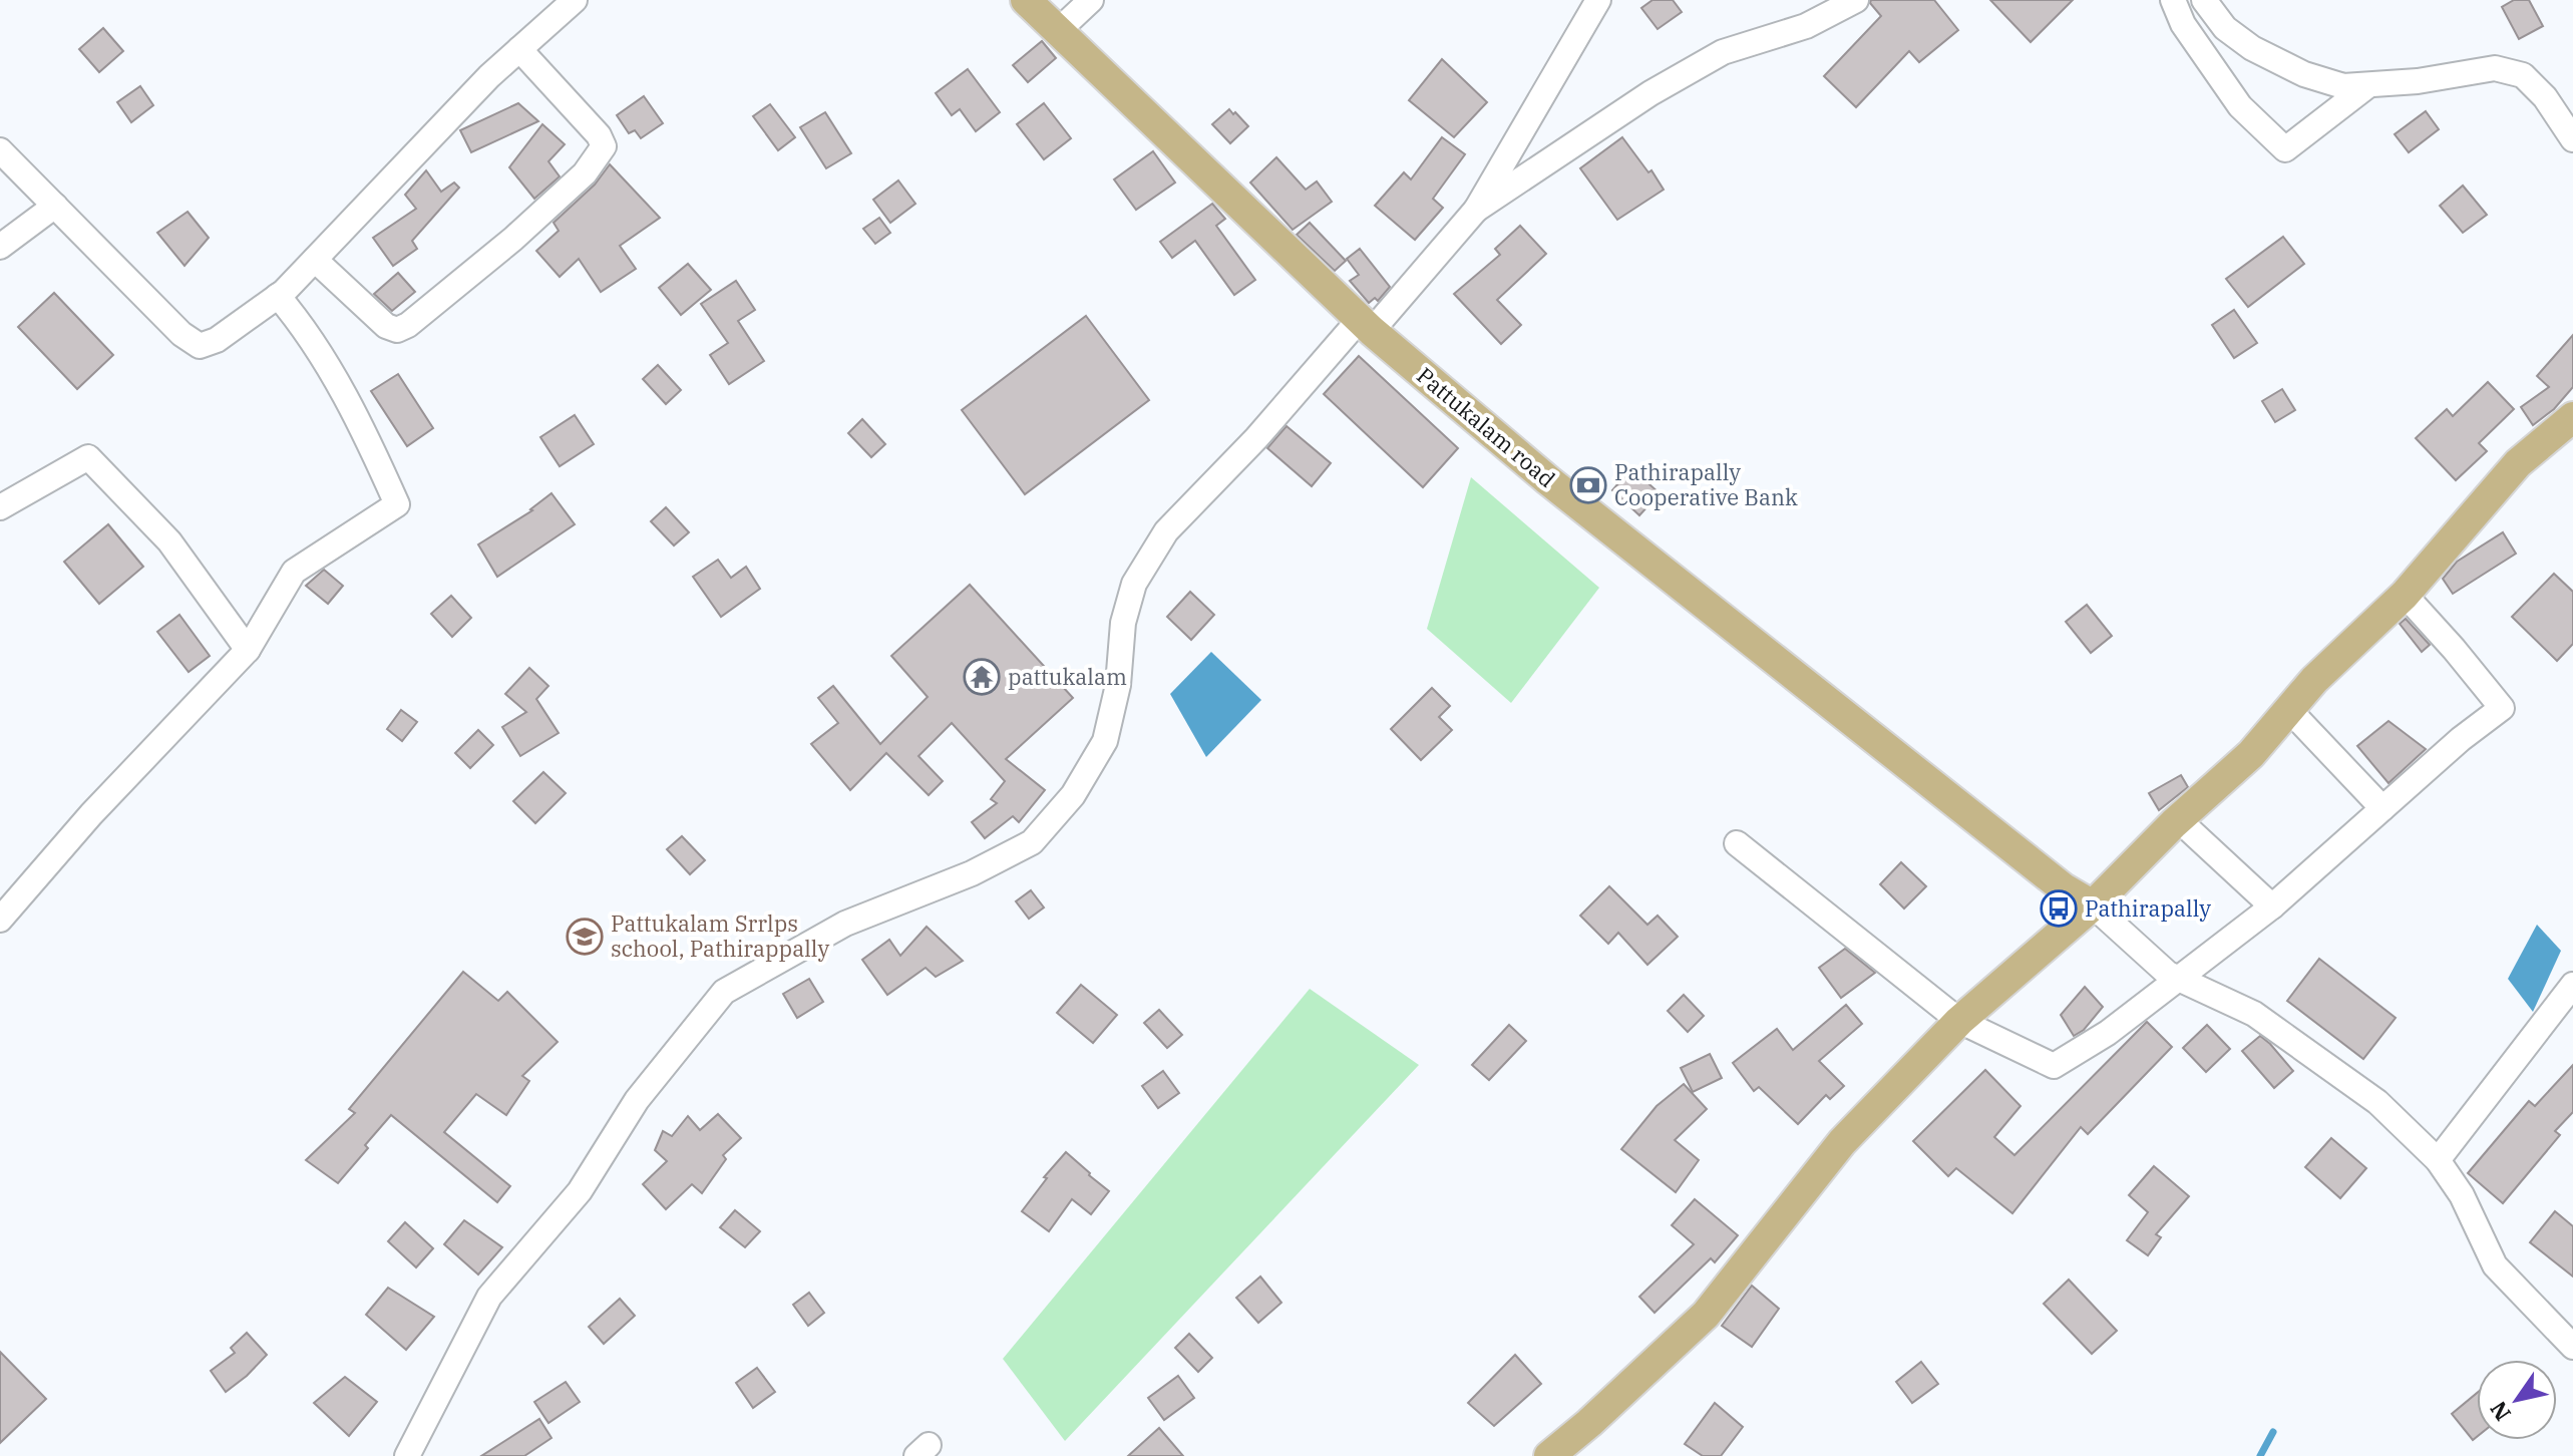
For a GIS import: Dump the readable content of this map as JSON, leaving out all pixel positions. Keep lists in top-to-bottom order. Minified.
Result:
{"streets":{"main road":["Pattukalam road"]},"places":{"bank":["Pathirapally Cooperative Bank"],"temple":["pattukalam"],"bus stop":["Pathirapally"],"school or university":["Pattukalam Srrlps school, Pathirappally"]},"north":"bottom left"}
